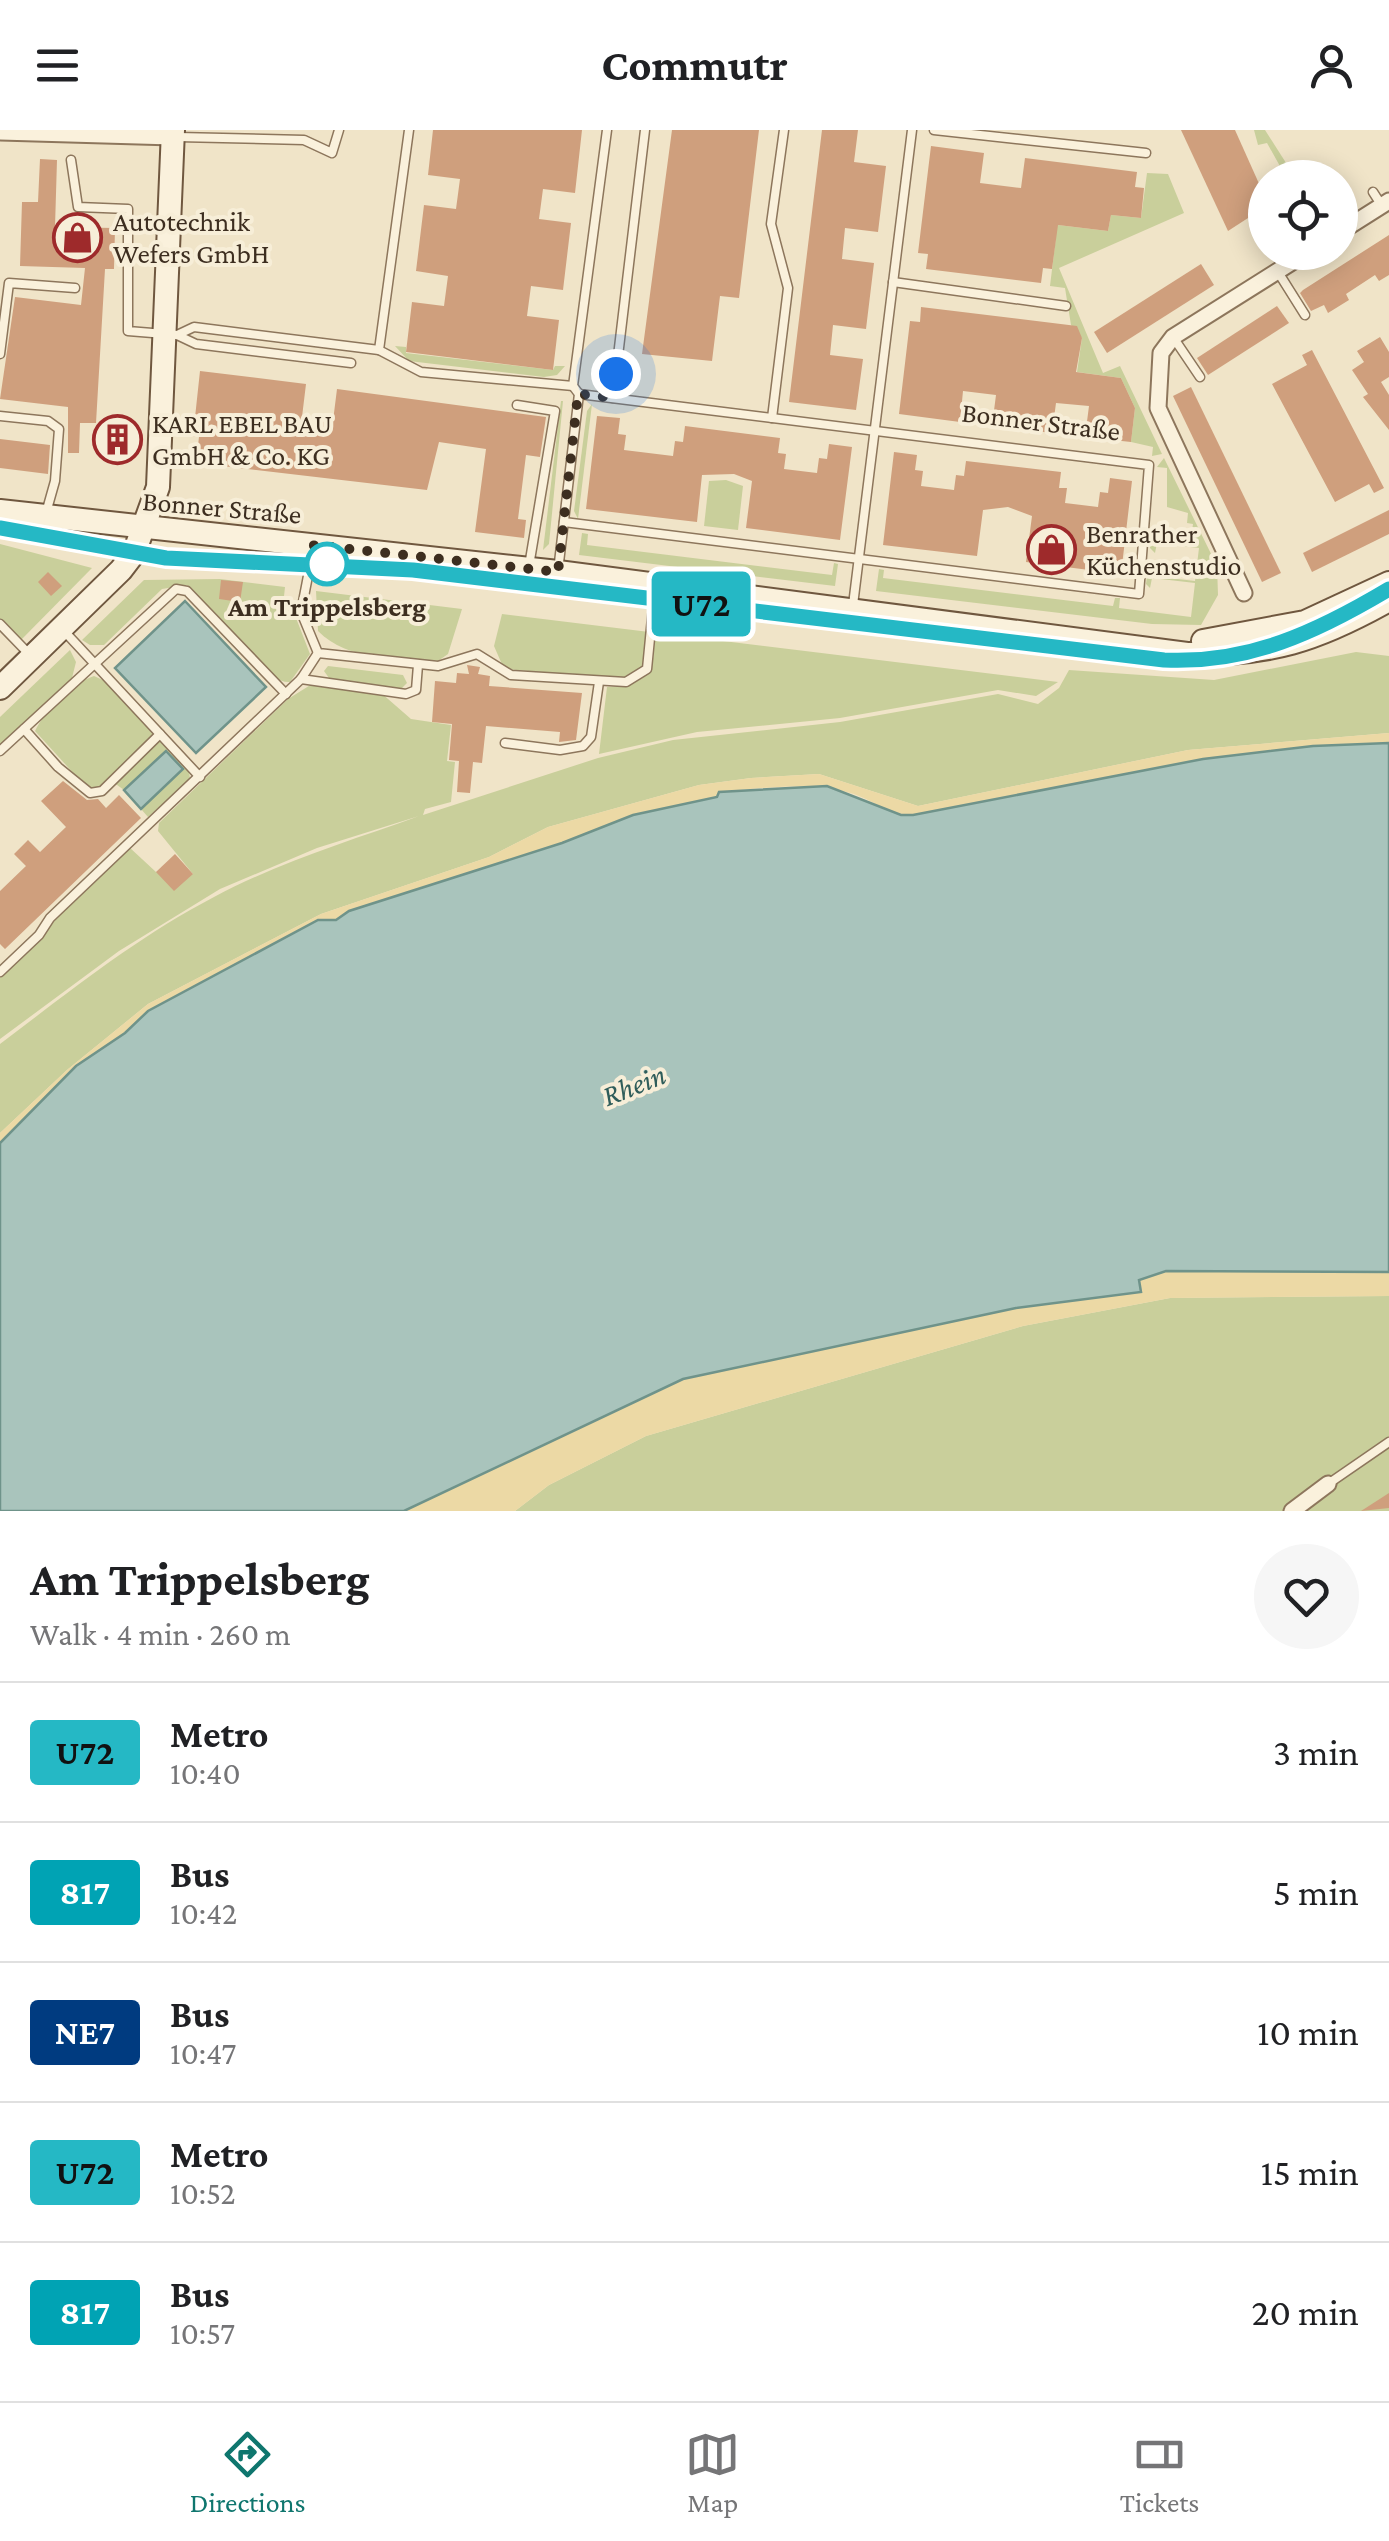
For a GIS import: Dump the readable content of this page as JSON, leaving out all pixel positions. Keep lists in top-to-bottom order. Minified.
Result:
{"streets":{"main road":["Bonner Straße"]},"water":["Rhein"],"places":{"shop":["Autotechnik Wefers GmbH","Benrather Küchenstudio"],"building":["KARL EBEL BAU GmbH & Co. KG"],"other":["Am Trippelsberg"]},"lines":["metro line U72"],"page":{"header":"Commutr","on_map":"U72","heading":["Am Trippelsberg","Walk · 4 min · 260 m"],"list":[{"mark":"U72","name":"Metro","note":"10:40","value":"3 min"},{"mark":"817","name":"Bus","note":"10:42","value":"5 min"},{"mark":"NE7","name":"Bus","note":"10:47","value":"10 min"},{"mark":"U72","name":"Metro","note":"10:52","value":"15 min"},{"mark":"817","name":"Bus","note":"10:57","value":"20 min"}],"tabs":["Directions","Map","Tickets"]}}
